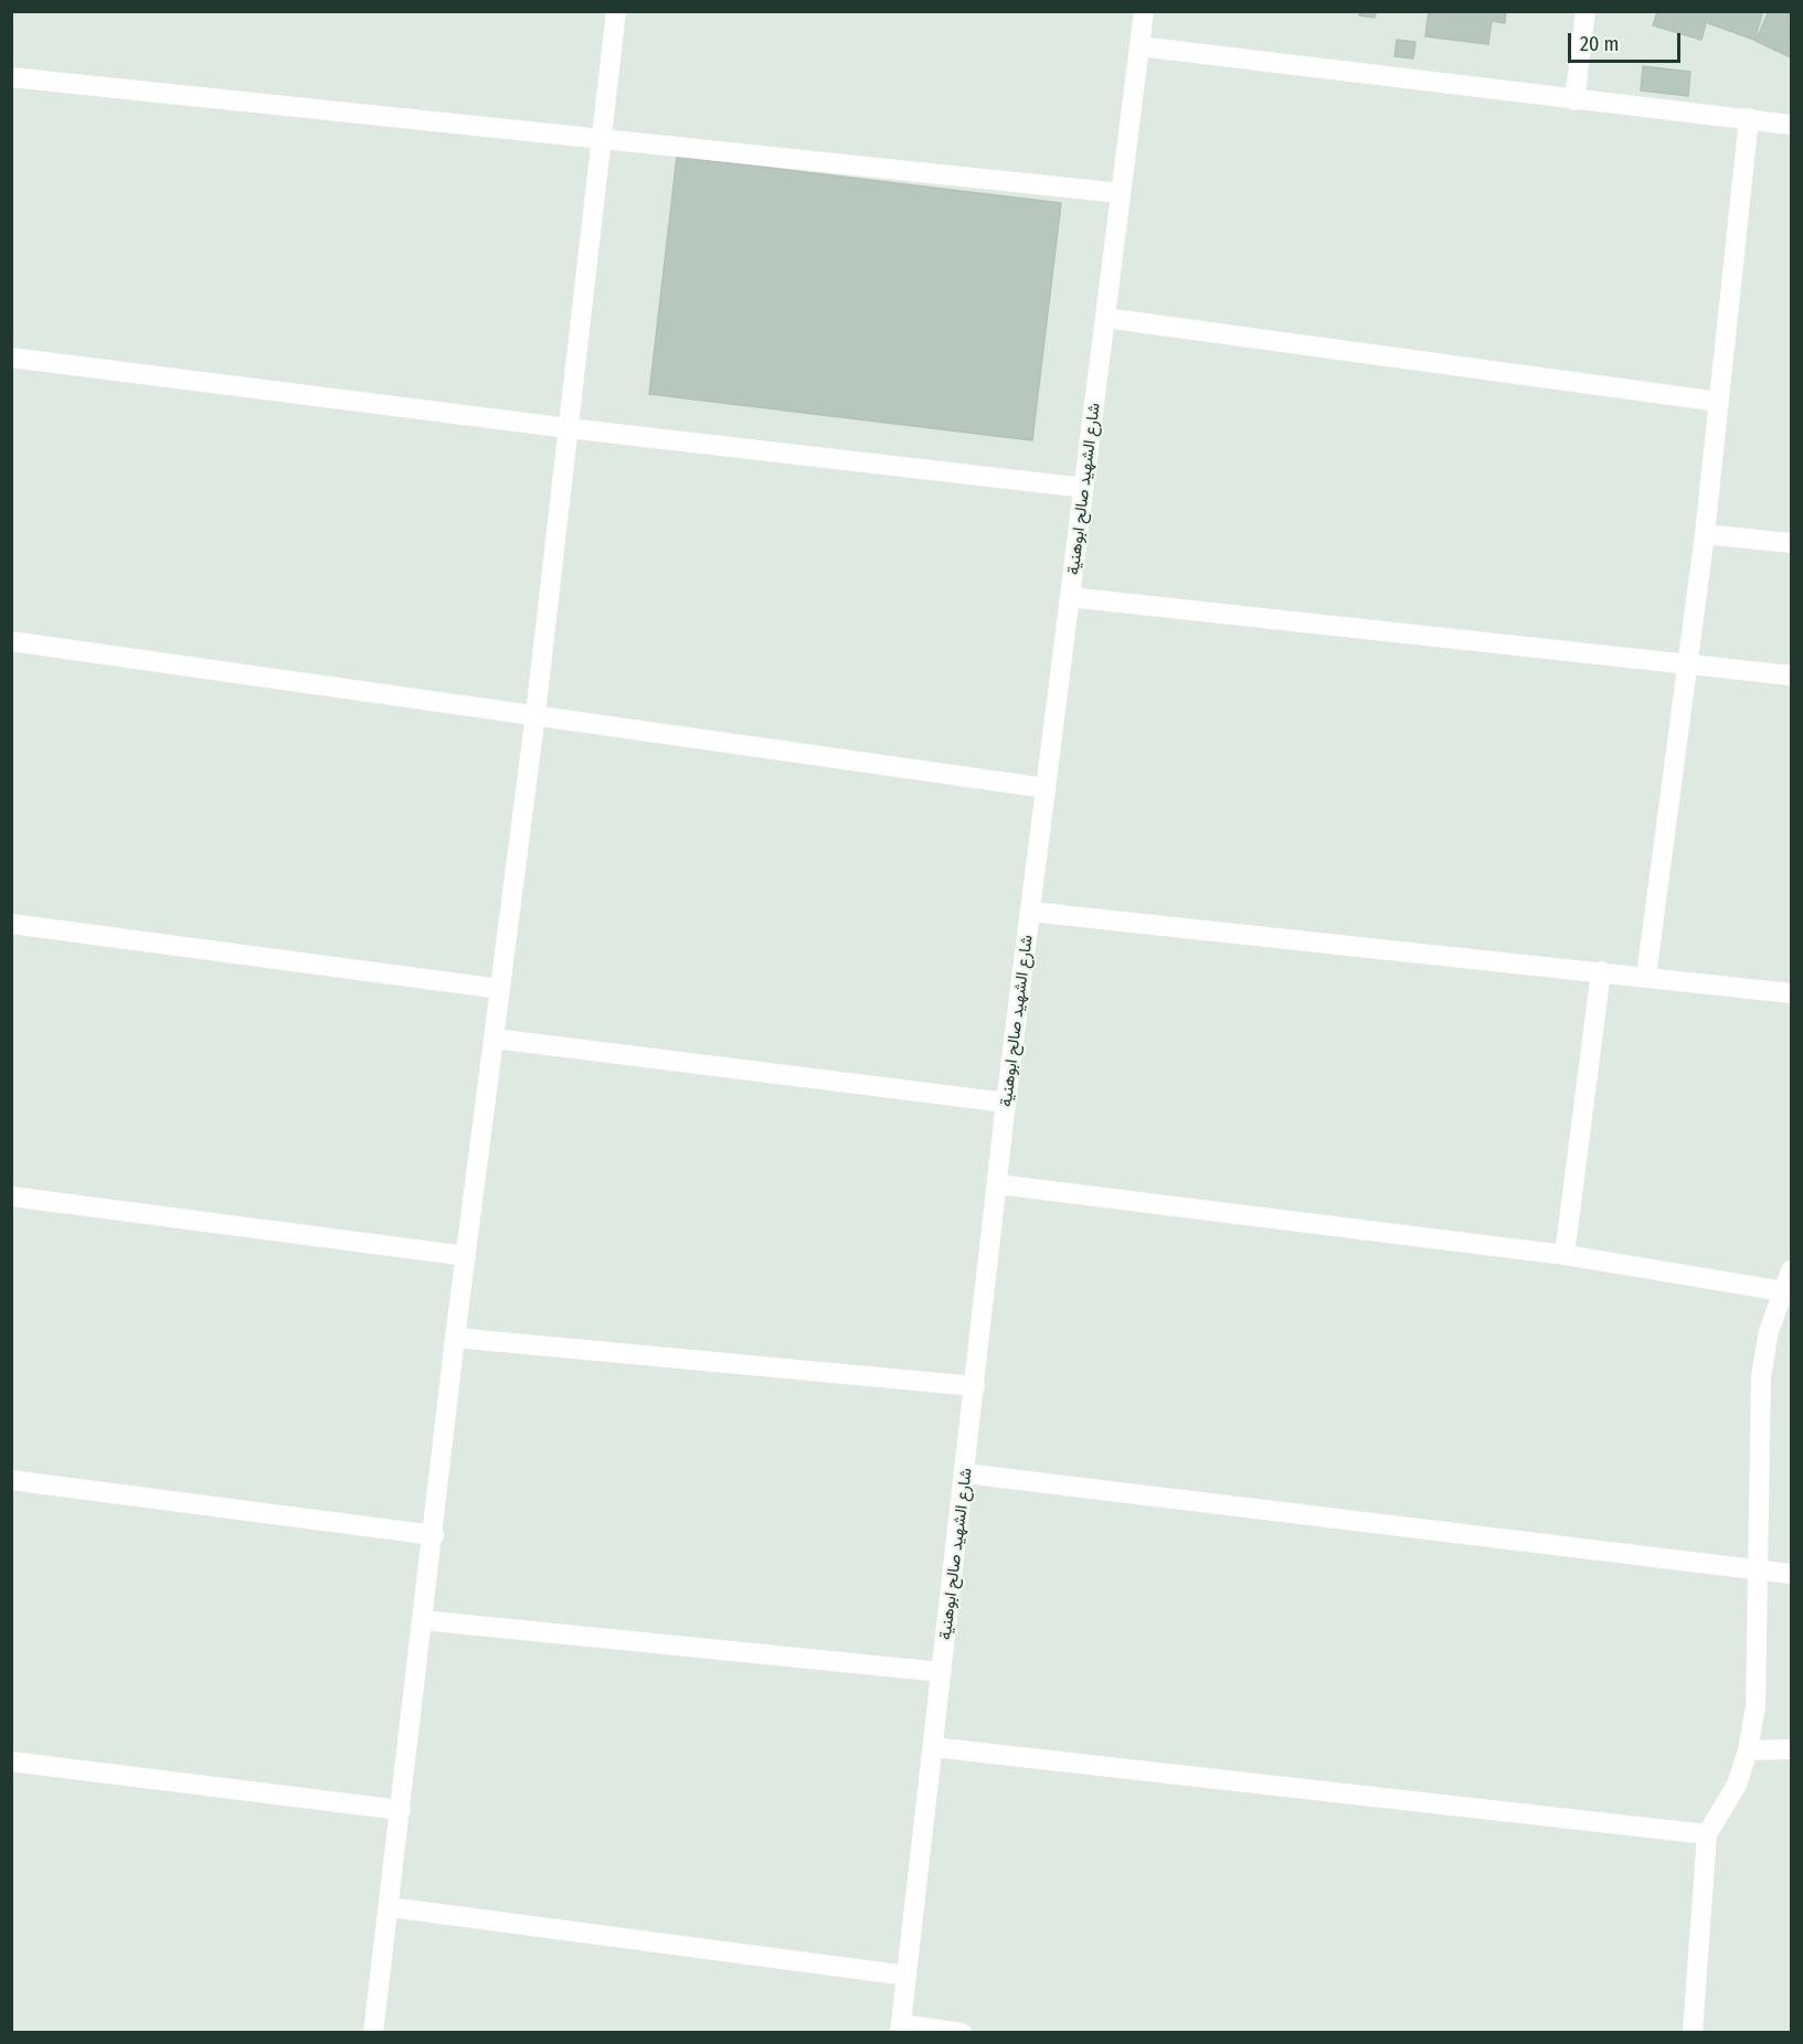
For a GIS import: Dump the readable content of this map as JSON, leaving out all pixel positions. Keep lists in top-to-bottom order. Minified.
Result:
{"streets":{"street":["شارع الشهيد صالح ابوهنية"]},"scale_bar":"20 m"}
